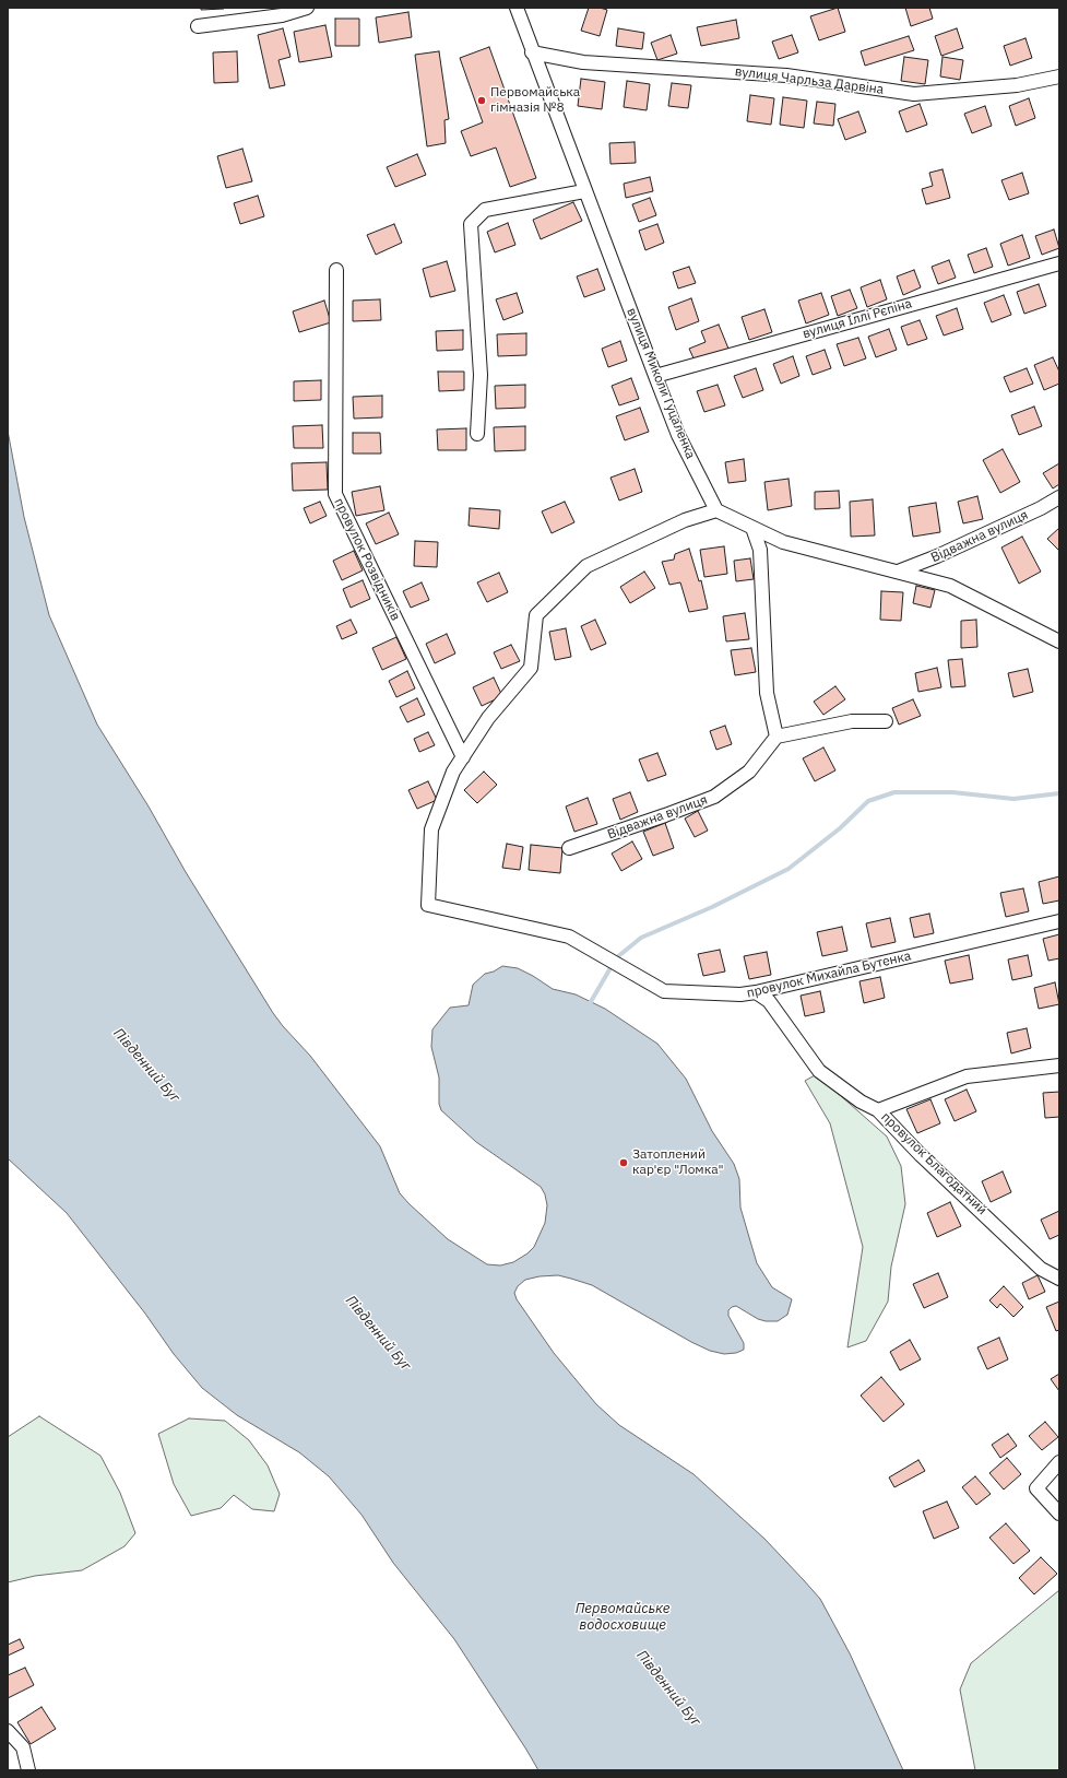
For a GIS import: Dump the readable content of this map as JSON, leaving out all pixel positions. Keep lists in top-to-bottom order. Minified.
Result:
{"streets":{"street":["вулиця Чарльза Дарвіна","вулиця Іллі Рєпіна","вулиця Миколи Гуцаленка","Відважна вулиця","провулок Розвідників","провулок Михайла Бутенка","провулок Благодатний"]},"crossings":[["вулиця Чарльза Дарвіна","вулиця Миколи Гуцаленка"],["вулиця Іллі Рєпіна","вулиця Миколи Гуцаленка"],["провулок Розвідників","провулок Михайла Бутенка"],["провулок Михайла Бутенка","провулок Благодатний"]],"water":["Південний Буг","Первомайське водосховище"],"places":["Первомайська гімназія №8","Затоплений кар'єр \"Ломка\""]}
